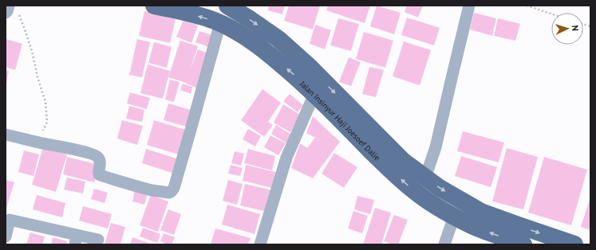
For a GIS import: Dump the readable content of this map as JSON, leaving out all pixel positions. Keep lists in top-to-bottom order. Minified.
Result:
{"streets":{"main road":["Jalan Insinyur Haji Joesoef Dalie"]},"north":"right"}
